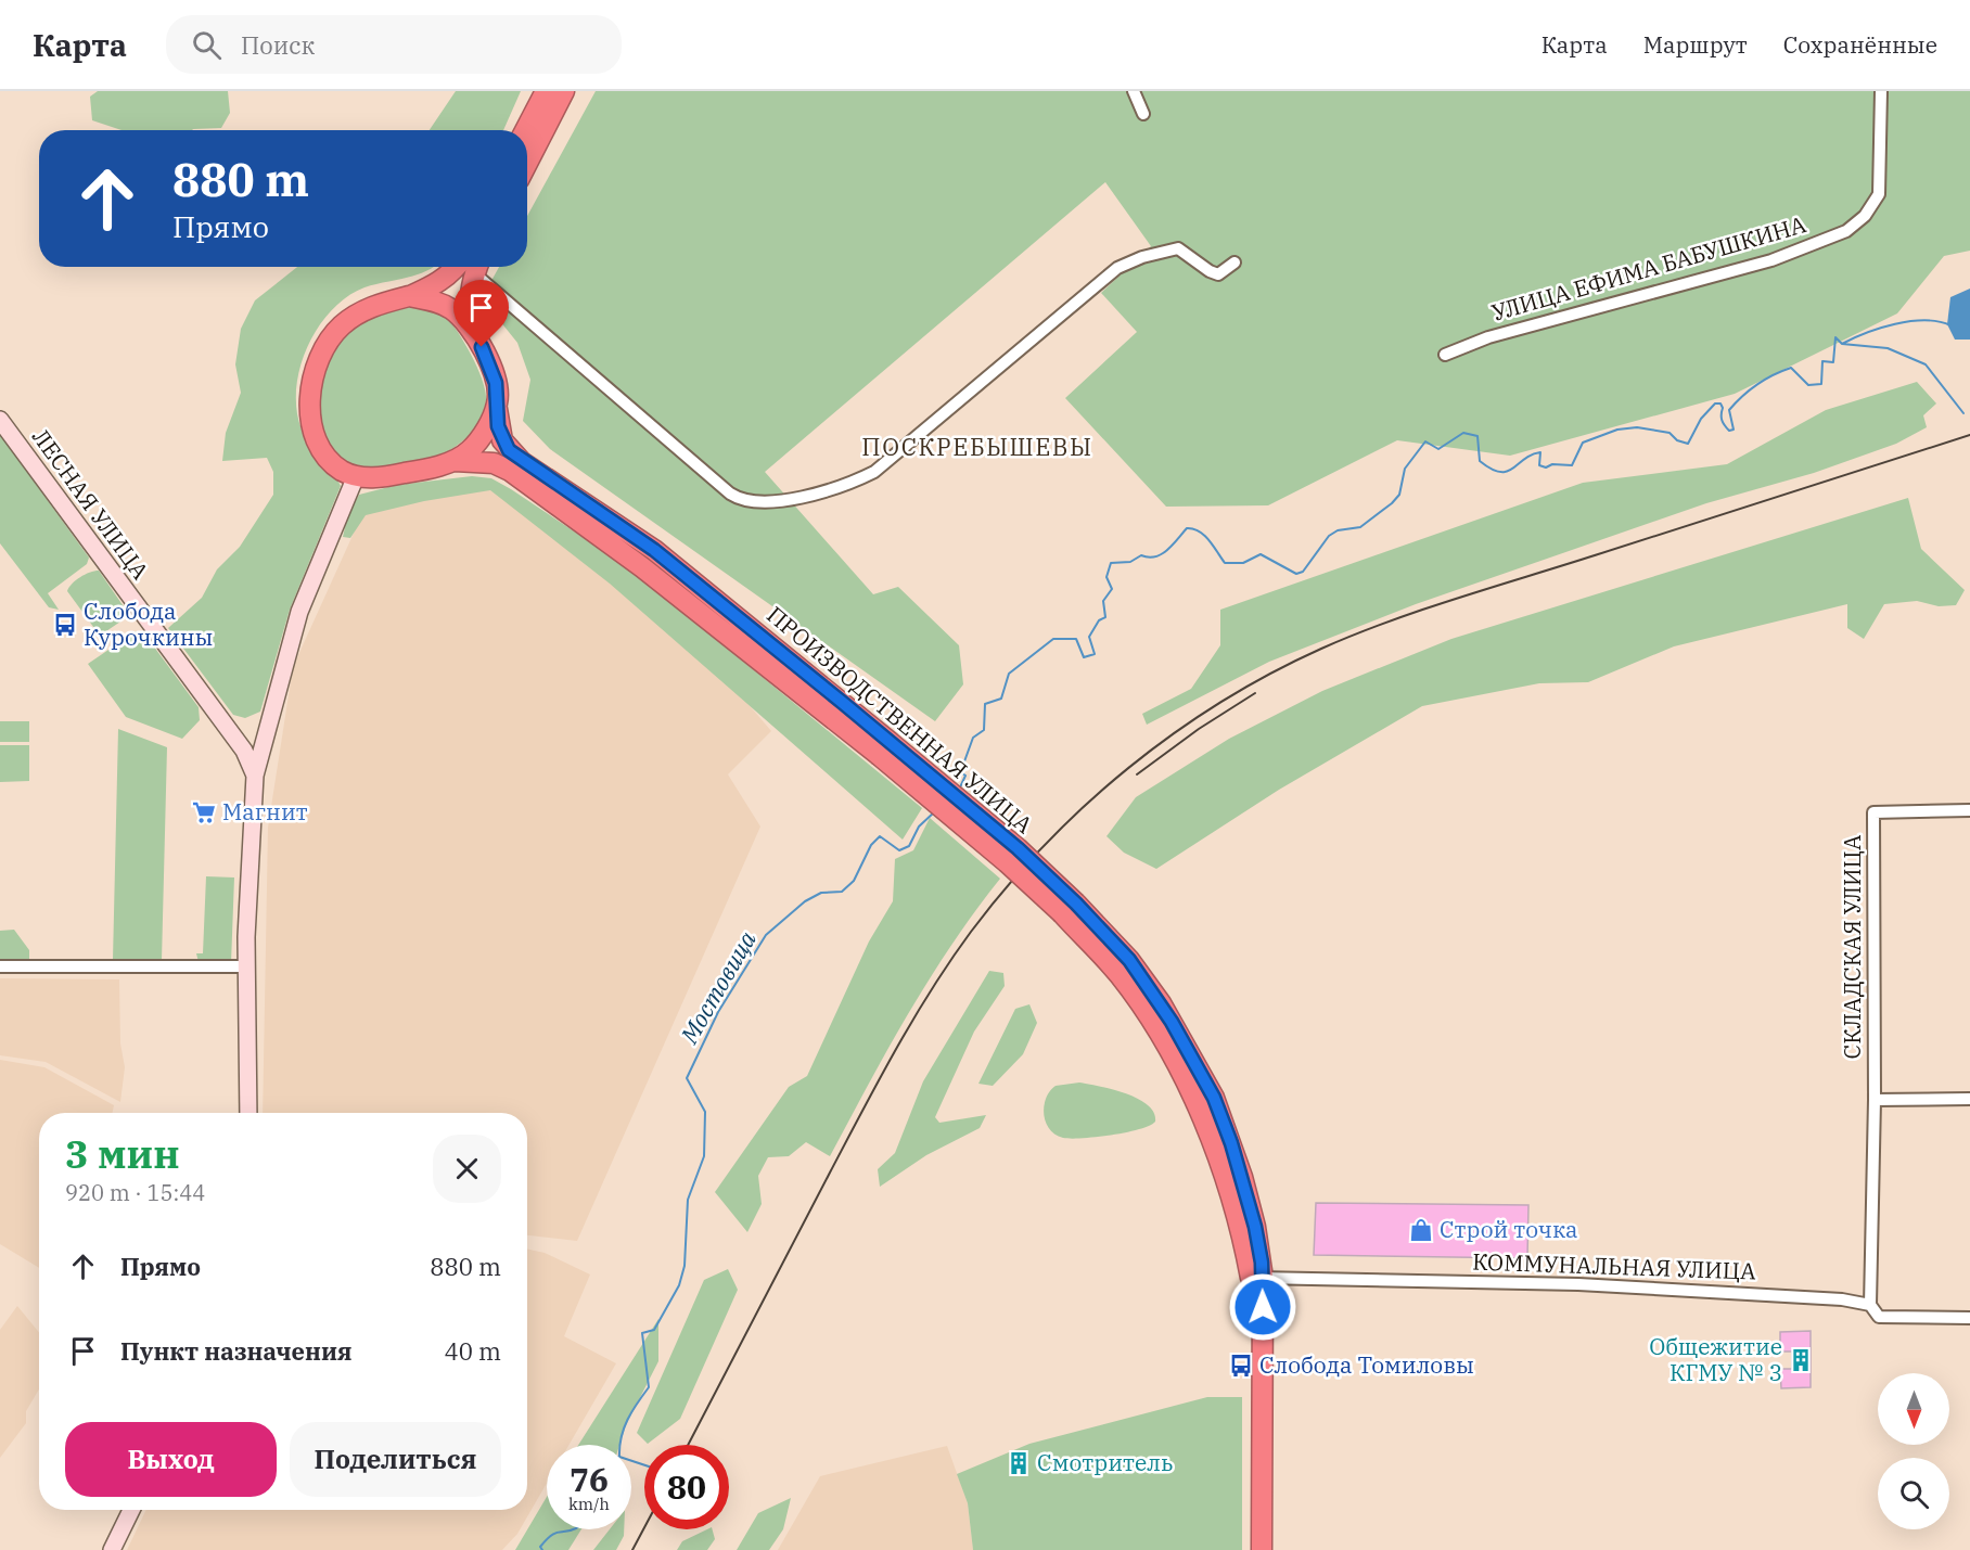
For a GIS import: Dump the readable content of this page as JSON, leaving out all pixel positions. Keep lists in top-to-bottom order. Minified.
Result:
{"streets":{"highway":["ПРОИЗВОДСТВЕННАЯ УЛИЦА"],"main road":["ЛЕСНАЯ УЛИЦА"],"street":["УЛИЦА ЕФИМА БАБУШКИНА","СКЛАДСКАЯ УЛИЦА","КОММУНАЛЬНАЯ УЛИЦА"]},"crossings":[["ПРОИЗВОДСТВЕННАЯ УЛИЦА","КОММУНАЛЬНАЯ УЛИЦА"]],"districts":["ПОСКРЕБЫШЕВЫ"],"water":["Мостовица"],"places":{"bus stop":["Слобода Курочкины","Слобода Томиловы"],"supermarket":["Магнит"],"shop":["Строй точка"],"building":["Общежитие КГМУ № 3","Смотритель"]},"north":"bottom","page":{"header":"Карта","search":"Поиск","nav":["Карта","Маршрут","Сохранённые"],"turn":["880 m","Прямо"],"heading":["3 мин","920 m · 15:44"],"list":[{"name":"Прямо","value":"880 m"},{"name":"Пункт назначения","value":"40 m"}],"buttons":["Выход","Поделиться"],"speed":"76 km/h","limit":"80"}}
